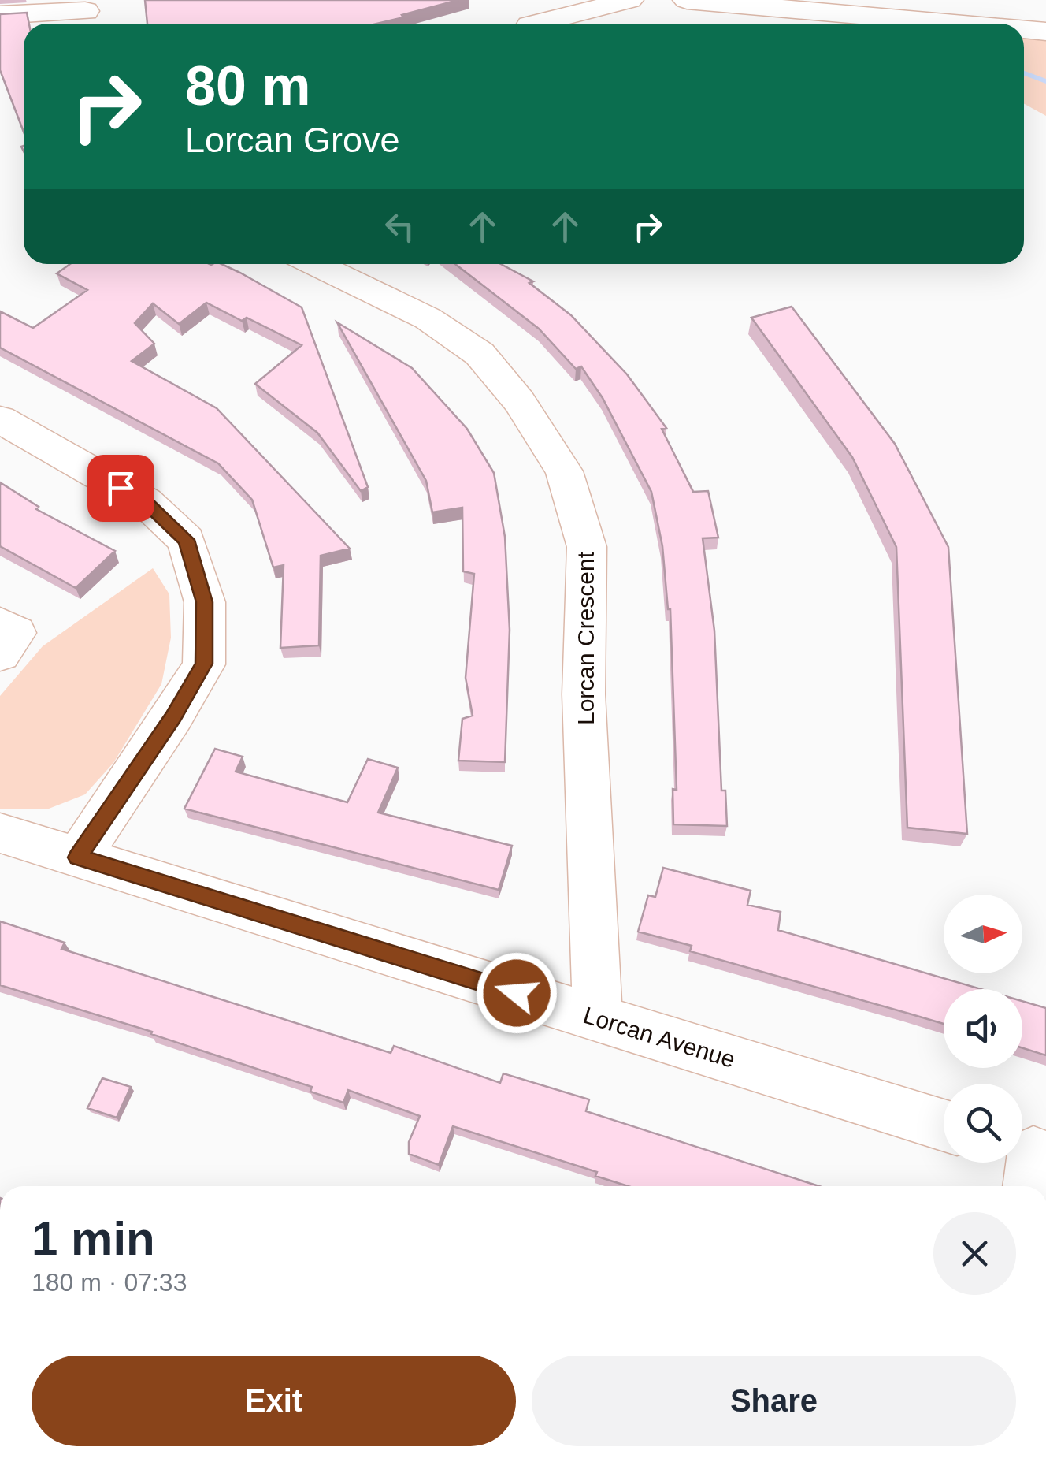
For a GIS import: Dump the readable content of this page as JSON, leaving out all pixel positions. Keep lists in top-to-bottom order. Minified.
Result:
{"streets":{"street":["Lorcan Crescent","Lorcan Avenue"]},"crossings":[["Lorcan Crescent","Lorcan Avenue"]],"north":"right","page":{"turn":["80 m","Lorcan Grove"],"heading":["1 min","180 m · 07:33"],"buttons":["Exit","Share"]}}
